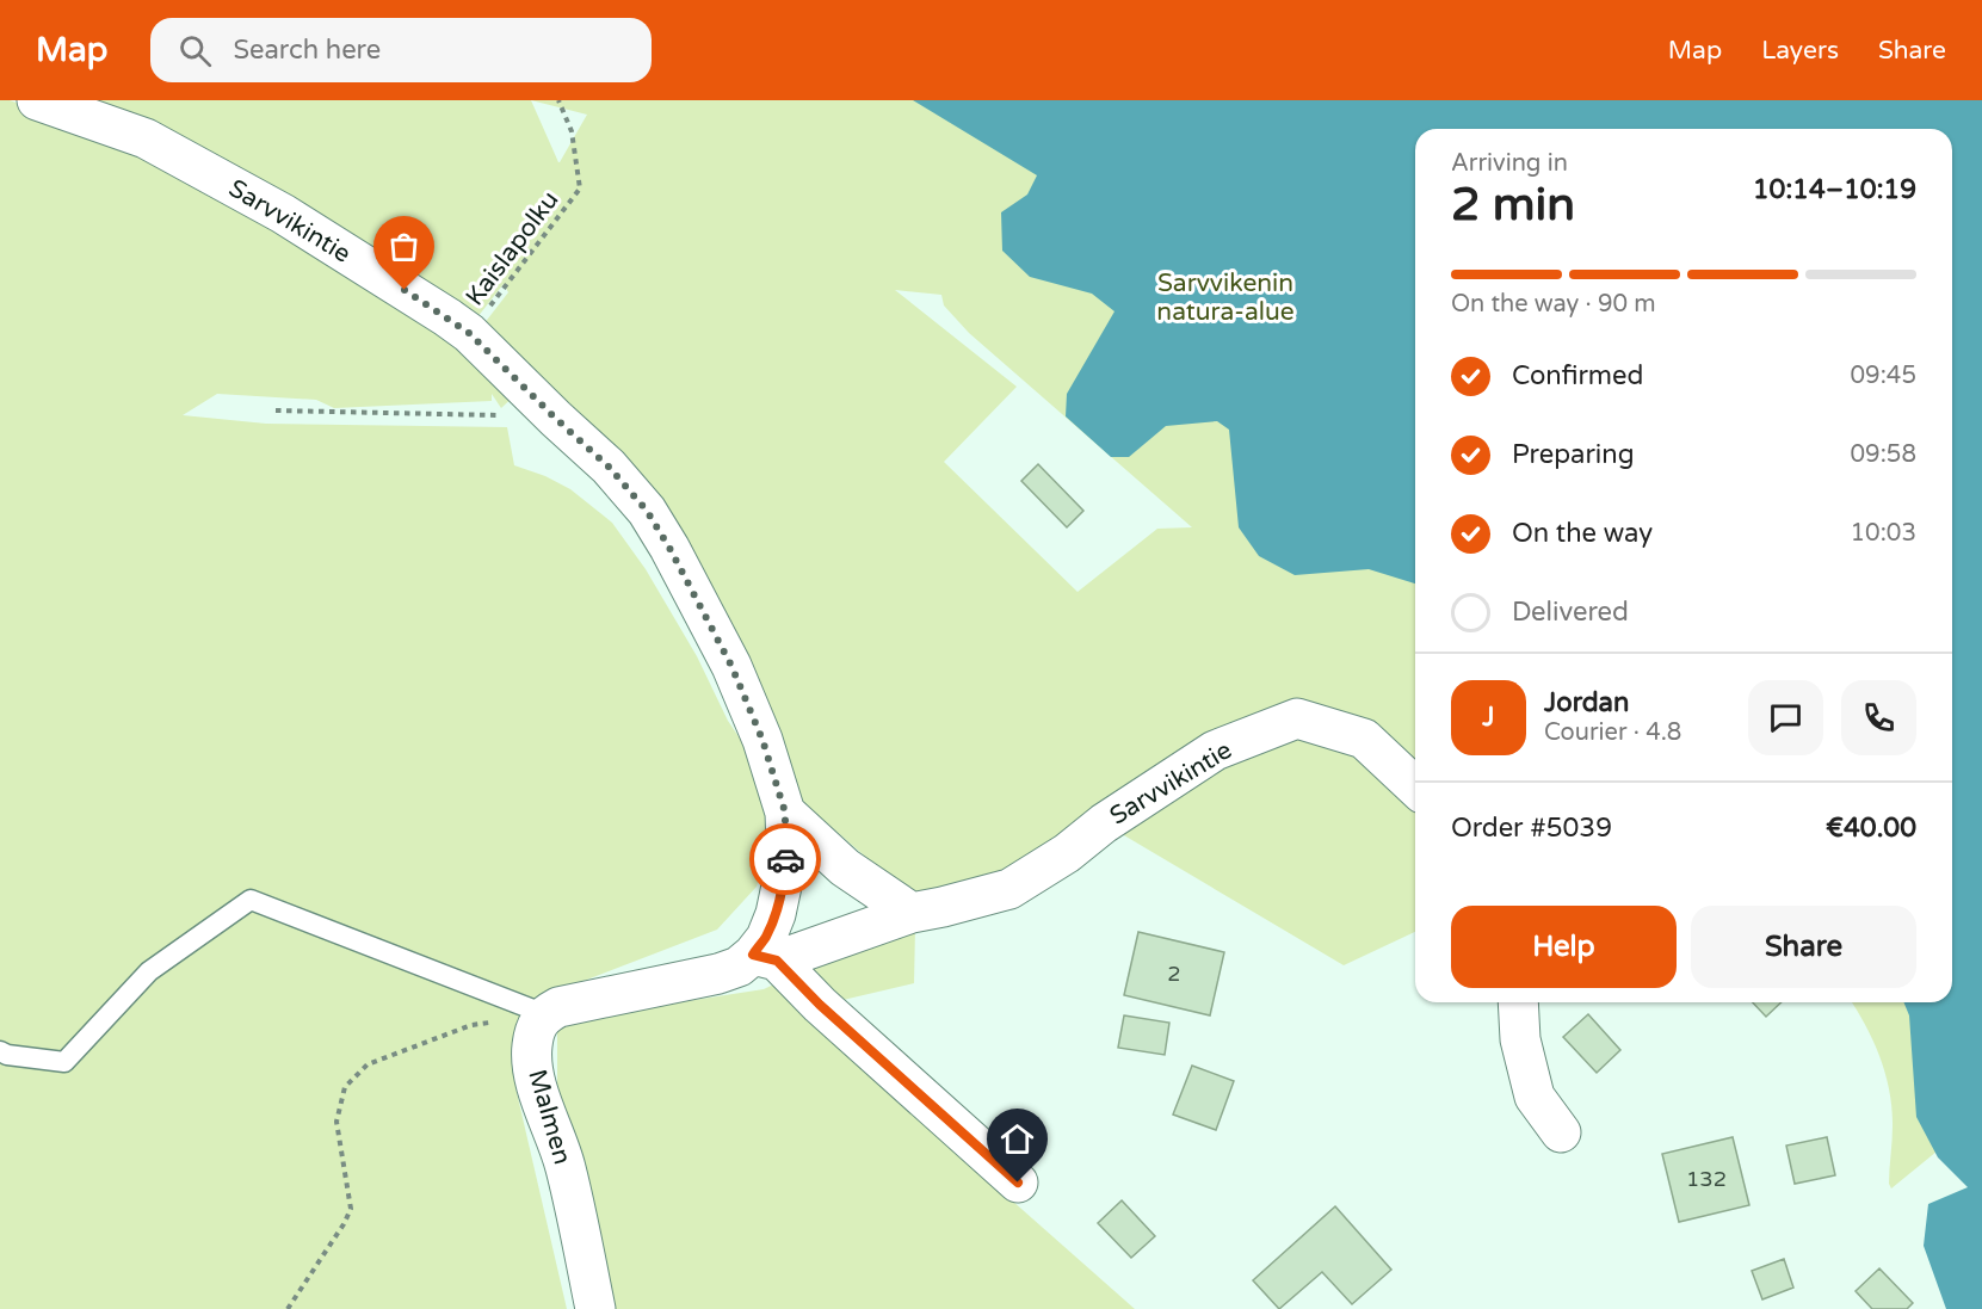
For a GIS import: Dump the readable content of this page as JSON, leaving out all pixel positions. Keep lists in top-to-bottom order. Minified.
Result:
{"streets":{"street":["Sarvvikintie","Malmen"],"path":["Kaislapolku"]},"crossings":[["Sarvvikintie","Kaislapolku"]],"parks":["Sarvvikenin natura-alue"],"house_numbers":["2","132"],"page":{"header":"Map","search":"Search here","nav":["Map","Layers","Share"],"heading":["2 min","Arriving in","10:14–10:19"],"panel":["Jordan","Courier · 4.8","Order #5039","€40.00"],"bar":"On the way · 90 m","list":[["Confirmed","09:45"],["Preparing","09:58"],["On the way","10:03"],"Delivered"],"round":"J","buttons":["Help","Share"]}}
